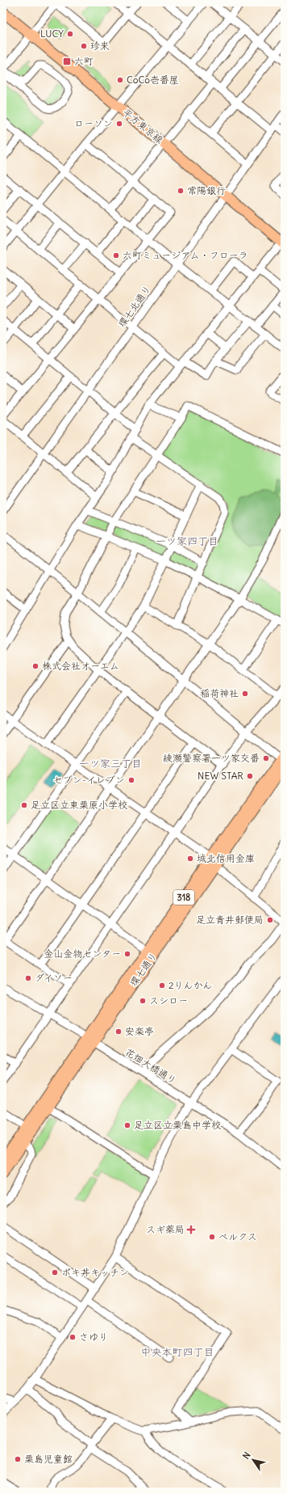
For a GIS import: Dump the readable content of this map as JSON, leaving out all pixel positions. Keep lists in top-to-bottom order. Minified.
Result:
{"streets":{"main road":["平方東京線","318","環七通り"],"street":["環七北通り","花畑大橋通り"]},"crossings":[["平方東京線","環七北通り"],["環七通り","花畑大橋通り"]],"districts":["一ツ家四丁目","一ツ家三丁目","中央本町四丁目"],"places":{"other":["LUCY","珍来","CoCo壱番屋","ローソン","常陽銀行","六町ミュージアム・フローラ","株式会社オーエム","稲荷神社","綾瀬警察署一ツ家交番","NEW STAR","セブン-イレブン","足立区立東栗原小学校","城北信用金庫","足立青井郵便局","金山金物センター","ダイソー","2りんかん","スシロー","安楽亭","足立区立栗島中学校","ベルクス","ポキ丼キッチン","さゆり","栗島児童館"],"transit":["六町"],"health":["スギ薬局"]},"north":"top left"}
